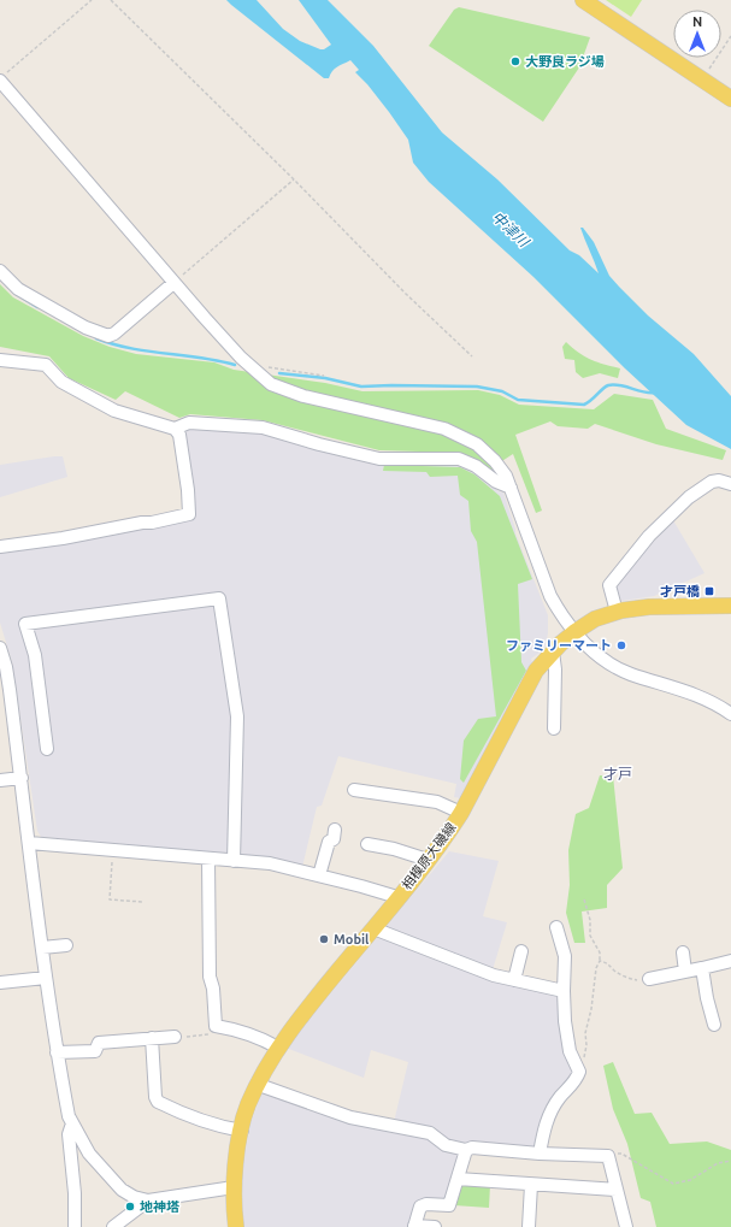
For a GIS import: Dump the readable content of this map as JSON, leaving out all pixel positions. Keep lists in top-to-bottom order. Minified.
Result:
{"streets":{"main road":["相模原大磯線"]},"districts":["才戸"],"water":["中津川"],"places":{"other":["大野良ラジ場","ファミリーマート","Mobil","地神塔"],"transit":["才戸橋"]},"north":"top"}
